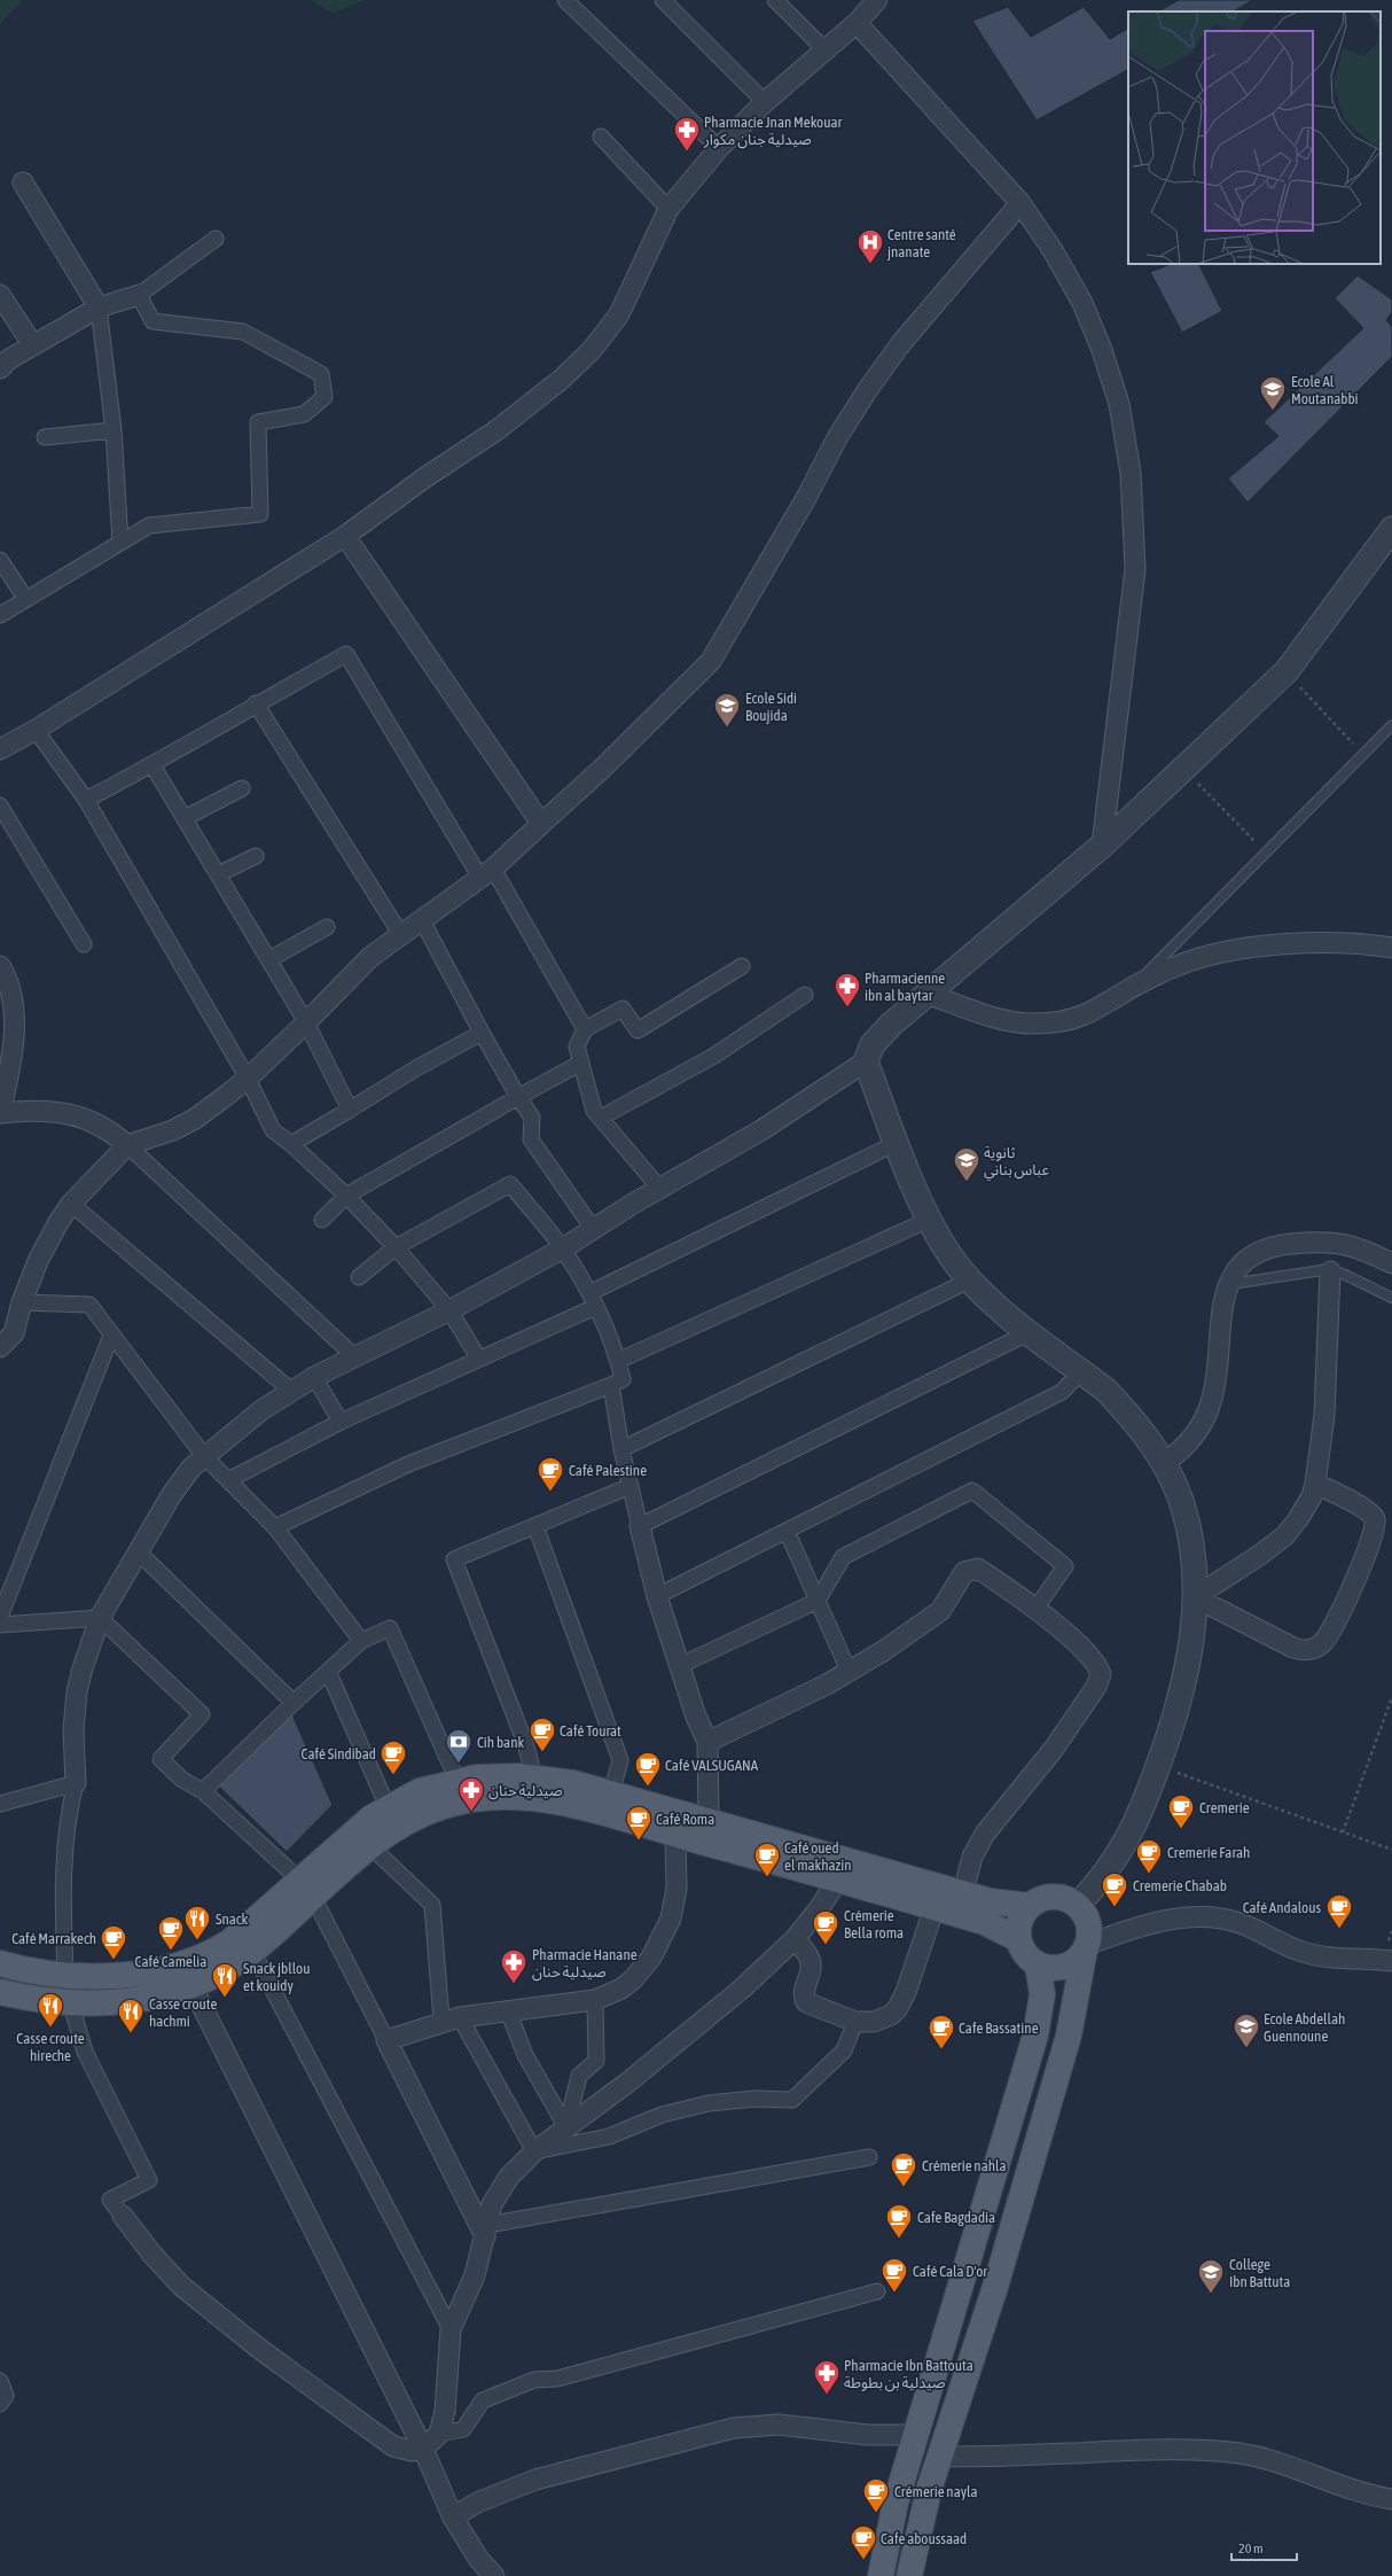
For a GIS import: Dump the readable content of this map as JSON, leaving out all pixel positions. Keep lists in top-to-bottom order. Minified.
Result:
{"places":{"pharmacy":["Pharmacie Jnan Mekouar صيدلية جنان مكوار","Pharmacienne ibn al baytar","صيدلية حنان","Pharmacie Hanane صيدلية حنان","Pharmacie Ibn Battouta صيدلية بن بطوطة"],"hospital":["Centre santé jnanate"],"school or university":["Ecole Al Moutanabbi","Ecole Sidi Boujida","ثانوية عباس بناني","Ecole Abdellah Guennoune","College Ibn Battuta"],"cafe":["Café Palestine","Café Tourat","Café Sindibad","Café VALSUGANA","Cremerie","Café Roma","Cremerie Farah","Café oued el makhazin","Cremerie Chabab","Café Andalous","Crémerie Bella roma","Café Camelia","Café Marrakech","Cafe Bassatine","Crémerie nahla","Cafe Bagdadia","Café Cala D'or","Crémerie nayla","Cafe aboussaad"],"bank":["Cih bank"],"restaurant":["Snack","Snack jbllou et kouidy","Casse croute hireche","Casse croute hachmi"]},"scale_bar":"20 m"}
